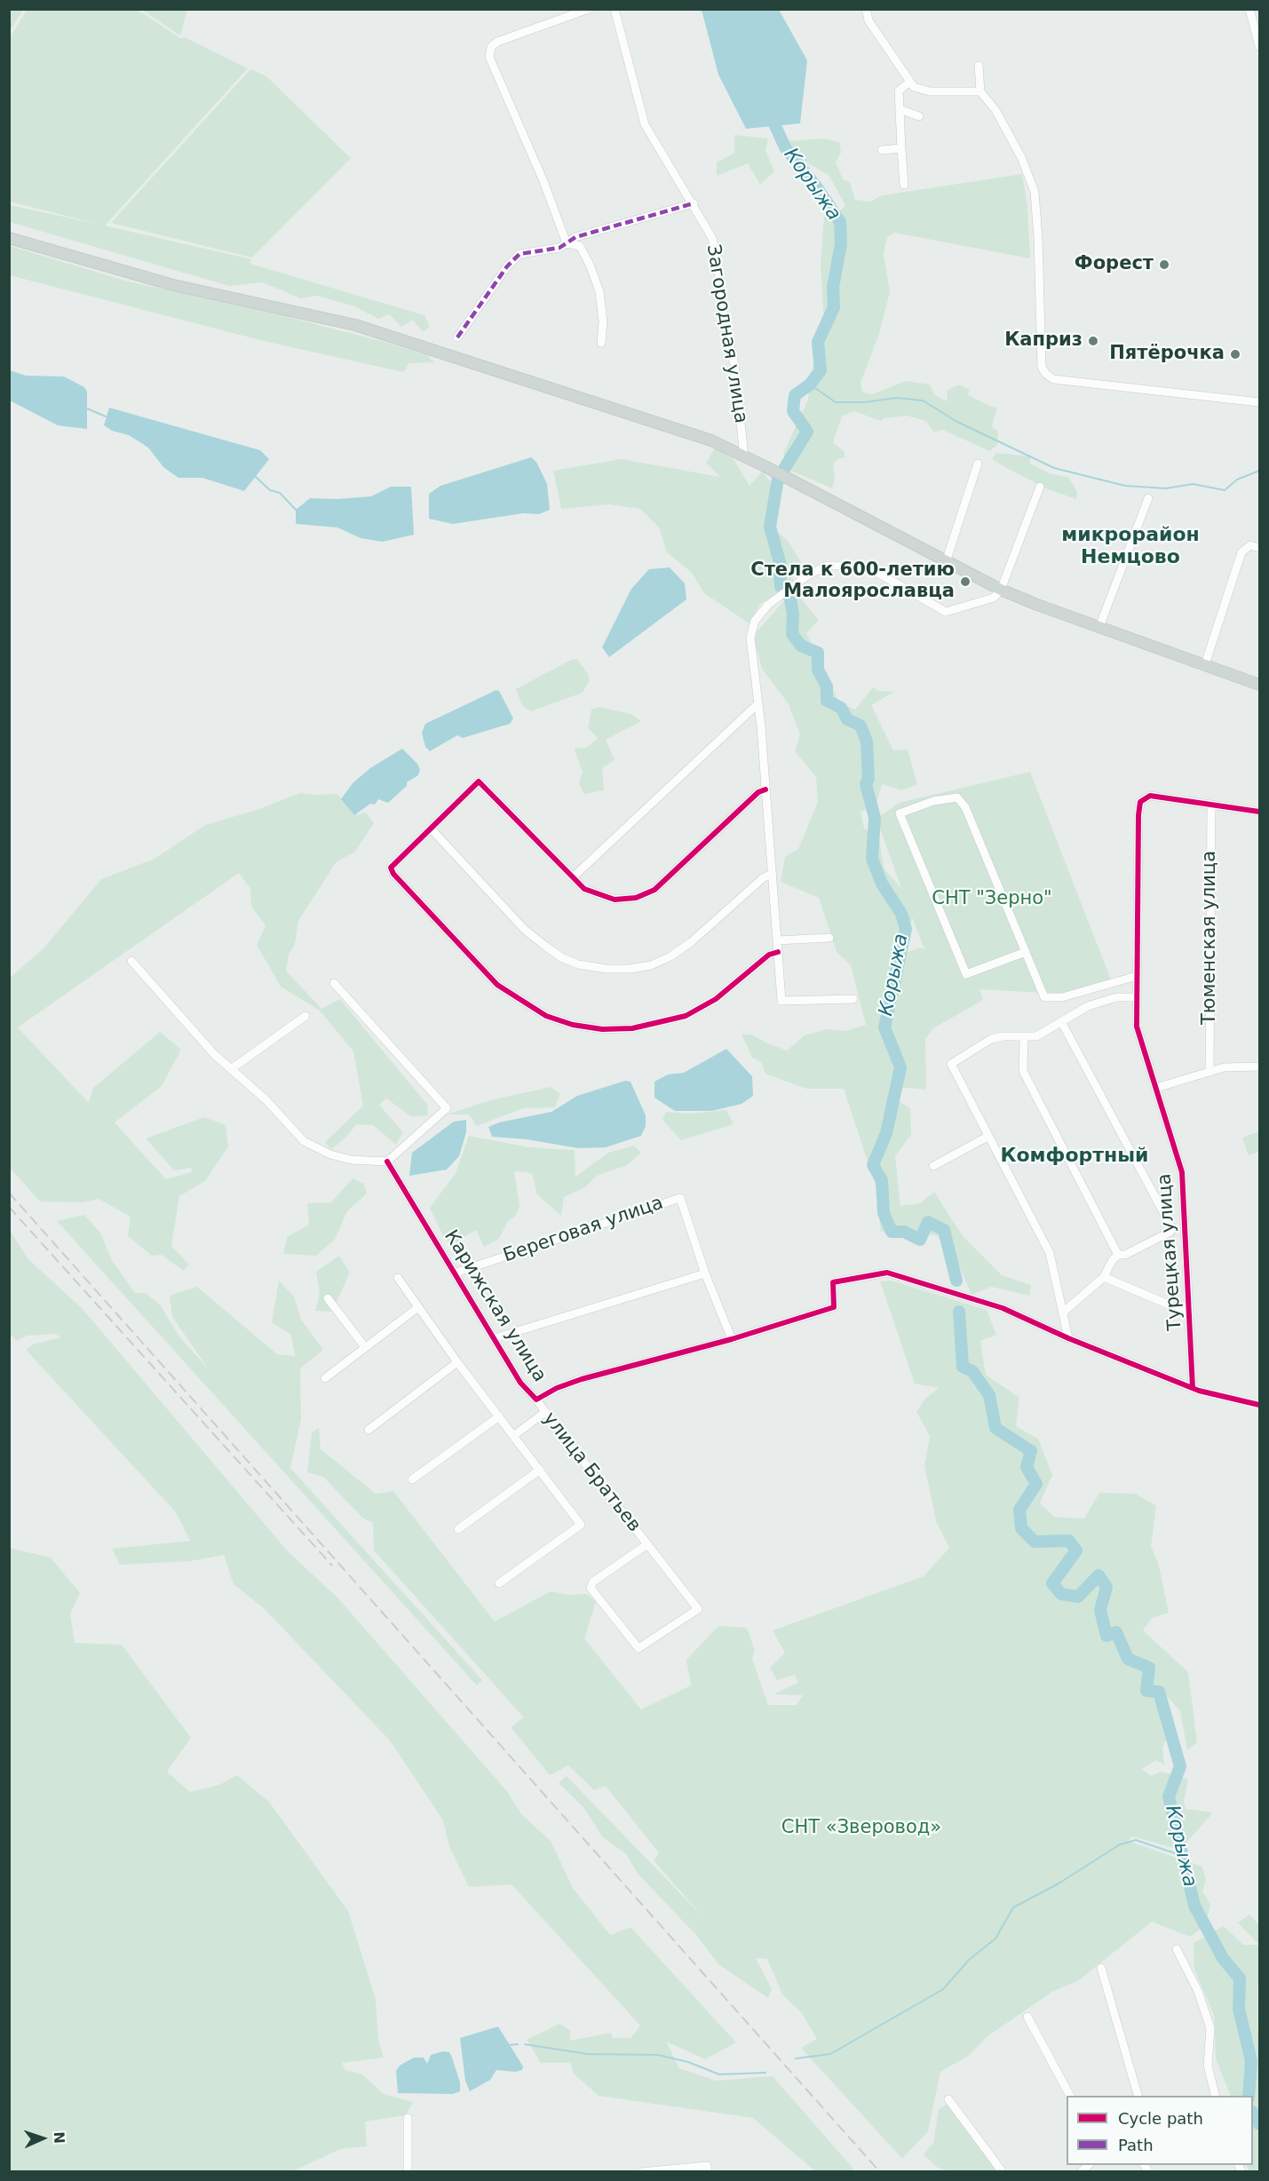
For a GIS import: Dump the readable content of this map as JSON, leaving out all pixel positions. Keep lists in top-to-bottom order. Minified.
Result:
{"streets":{"street":["Загородная улица","Тюменская улица","Береговая улица","Турецкая улица","Карижская улица","улица Братьев"]},"crossings":[["Тюменская улица","Турецкая улица"],["Береговая улица","Карижская улица"],["Карижская улица","улица Братьев"]],"districts":["микрорайон Немцово","Комфортный"],"water":["Корыжа"],"parks":["СНТ \"Зерно\"","СНТ «Зверовод»"],"places":["Форест","Каприз","Пятёрочка","Стела к 600-летию Малоярославца"],"legend":["Cycle path","Path"],"north":"right"}
